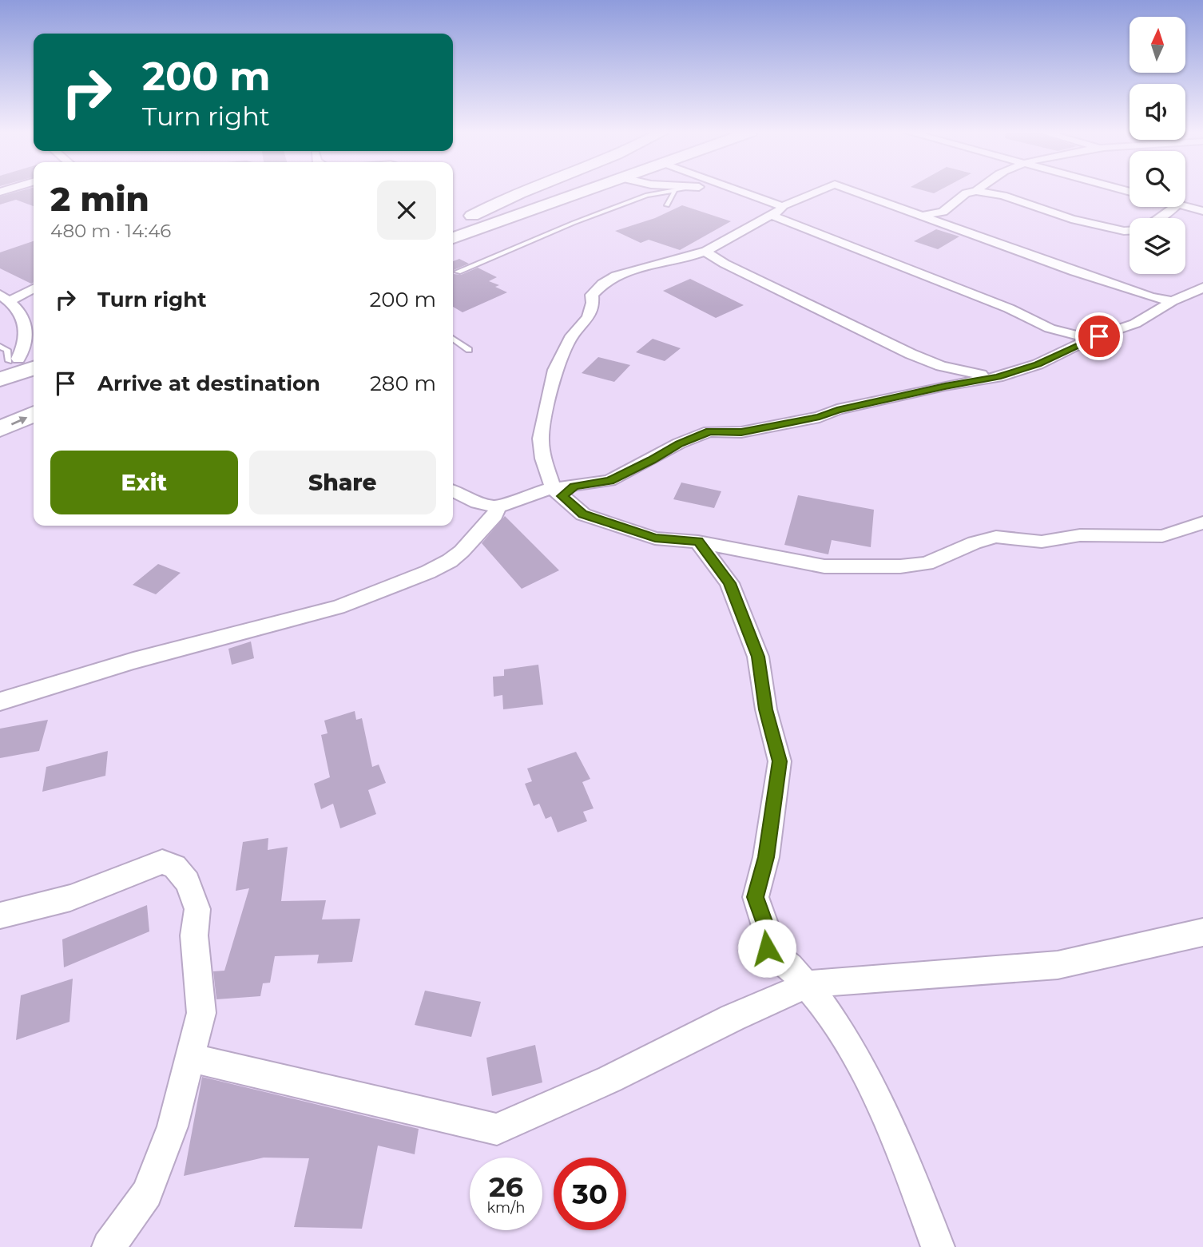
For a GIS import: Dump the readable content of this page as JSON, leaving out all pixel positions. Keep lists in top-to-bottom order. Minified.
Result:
{"north":"top","page":{"turn":["200 m","Turn right"],"heading":["2 min","480 m · 14:46"],"list":[{"name":"Turn right","value":"200 m"},{"name":"Arrive at destination","value":"280 m"}],"buttons":["Exit","Share"],"speed":"26 km/h","limit":"30"}}
